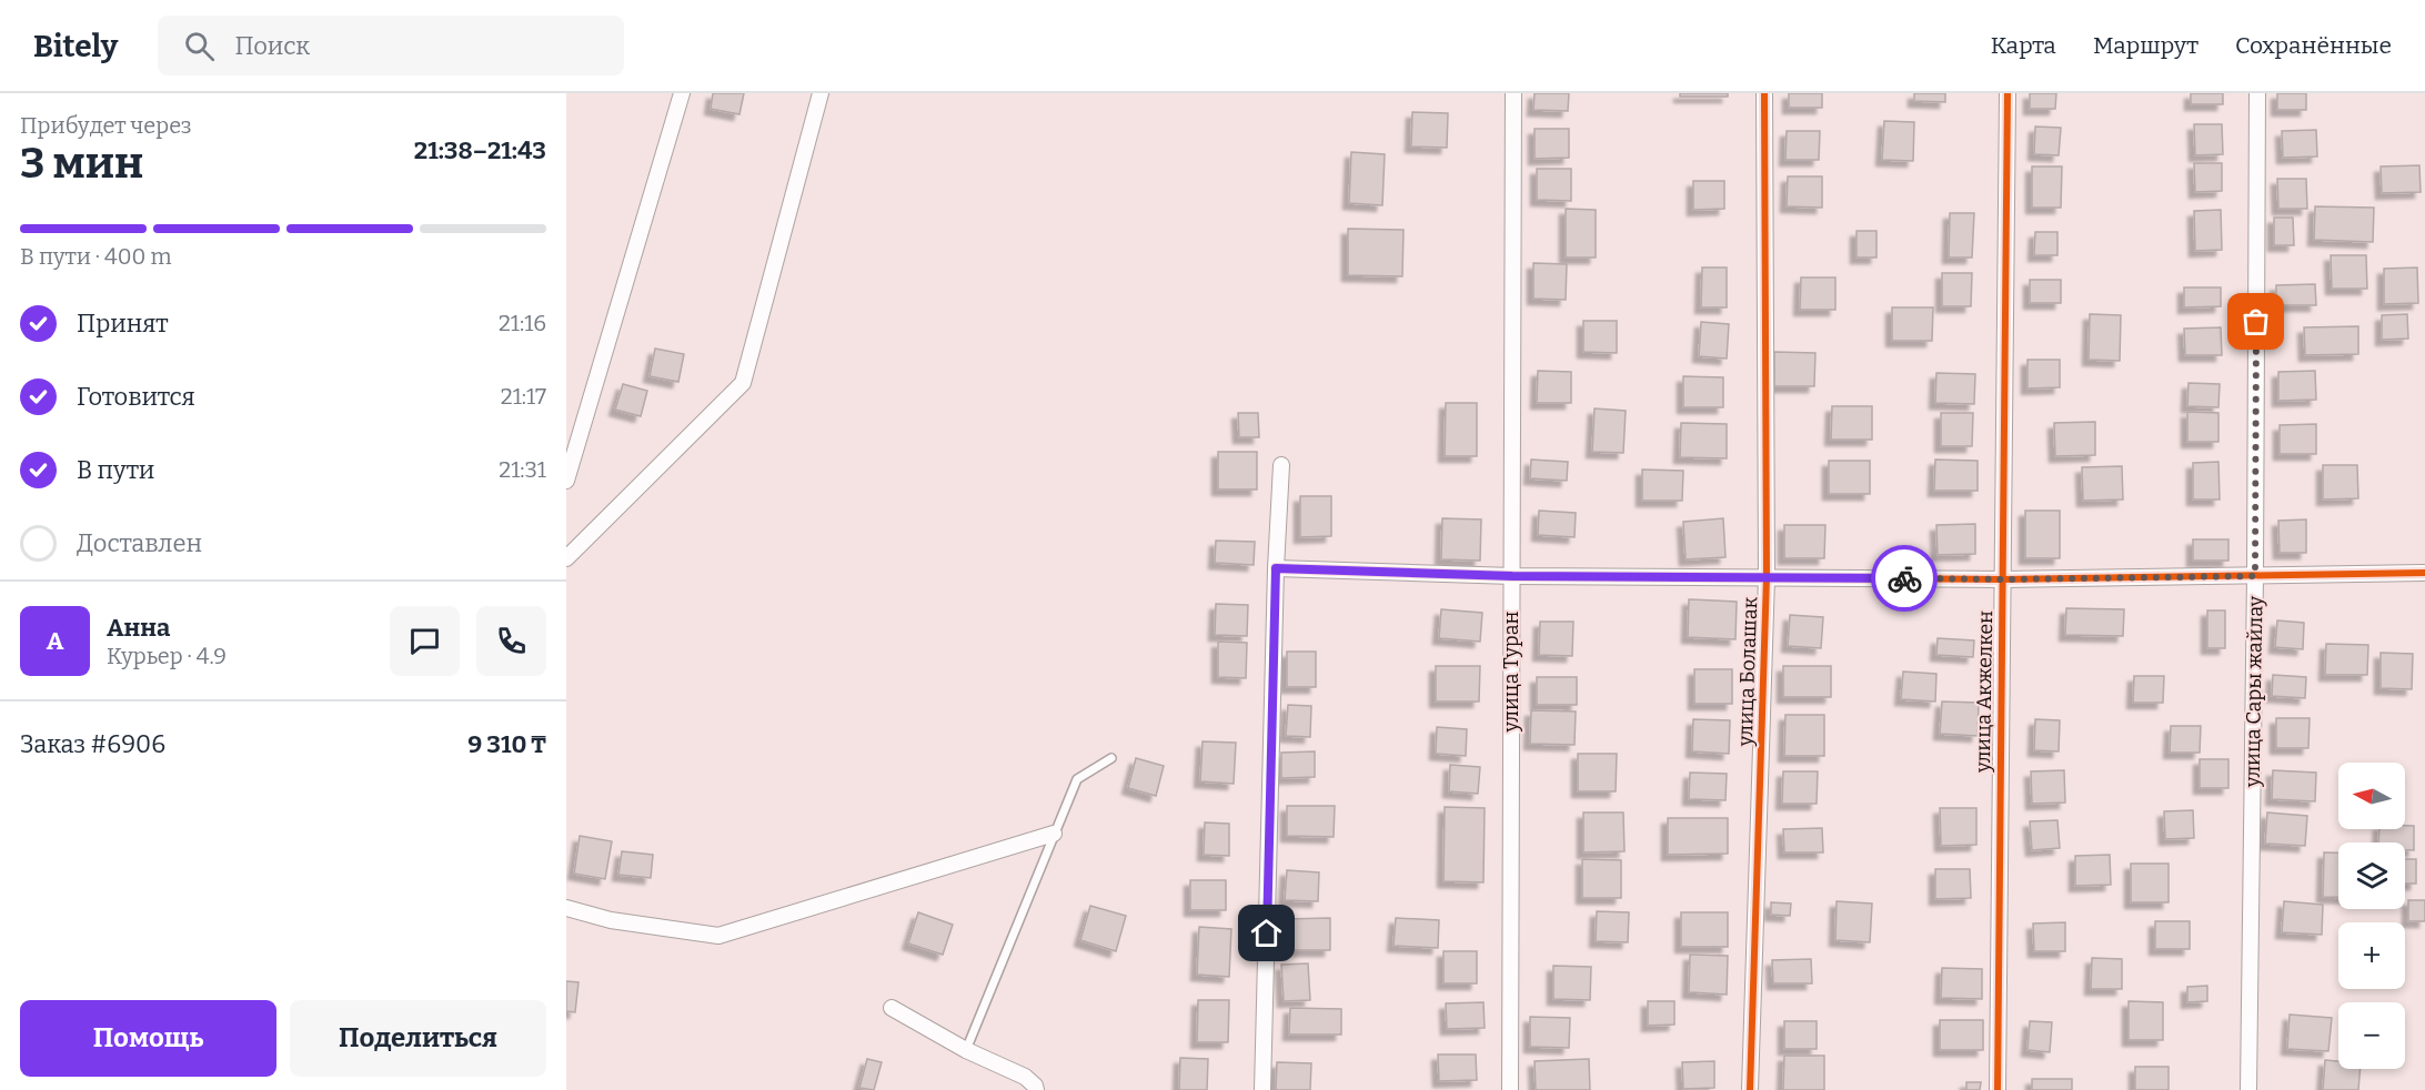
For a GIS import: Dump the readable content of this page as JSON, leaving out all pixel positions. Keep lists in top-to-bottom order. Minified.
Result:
{"streets":{"street":["улица Туран","улица Болашак","улица Акжелкен","улица Сары жайлау"]},"north":"left","page":{"header":"Bitely","search":"Поиск","nav":["Карта","Маршрут","Сохранённые"],"heading":["3 мин","Прибудет через","21:38–21:43"],"panel":["Анна","Курьер · 4.9","Заказ #6906","9 310 ₸"],"bar":"В пути · 400 m","list":[["Принят","21:16"],["Готовится","21:17"],["В пути","21:31"],"Доставлен"],"round":"А","map_buttons":["+","−"],"buttons":["Помощь","Поделиться"]}}
